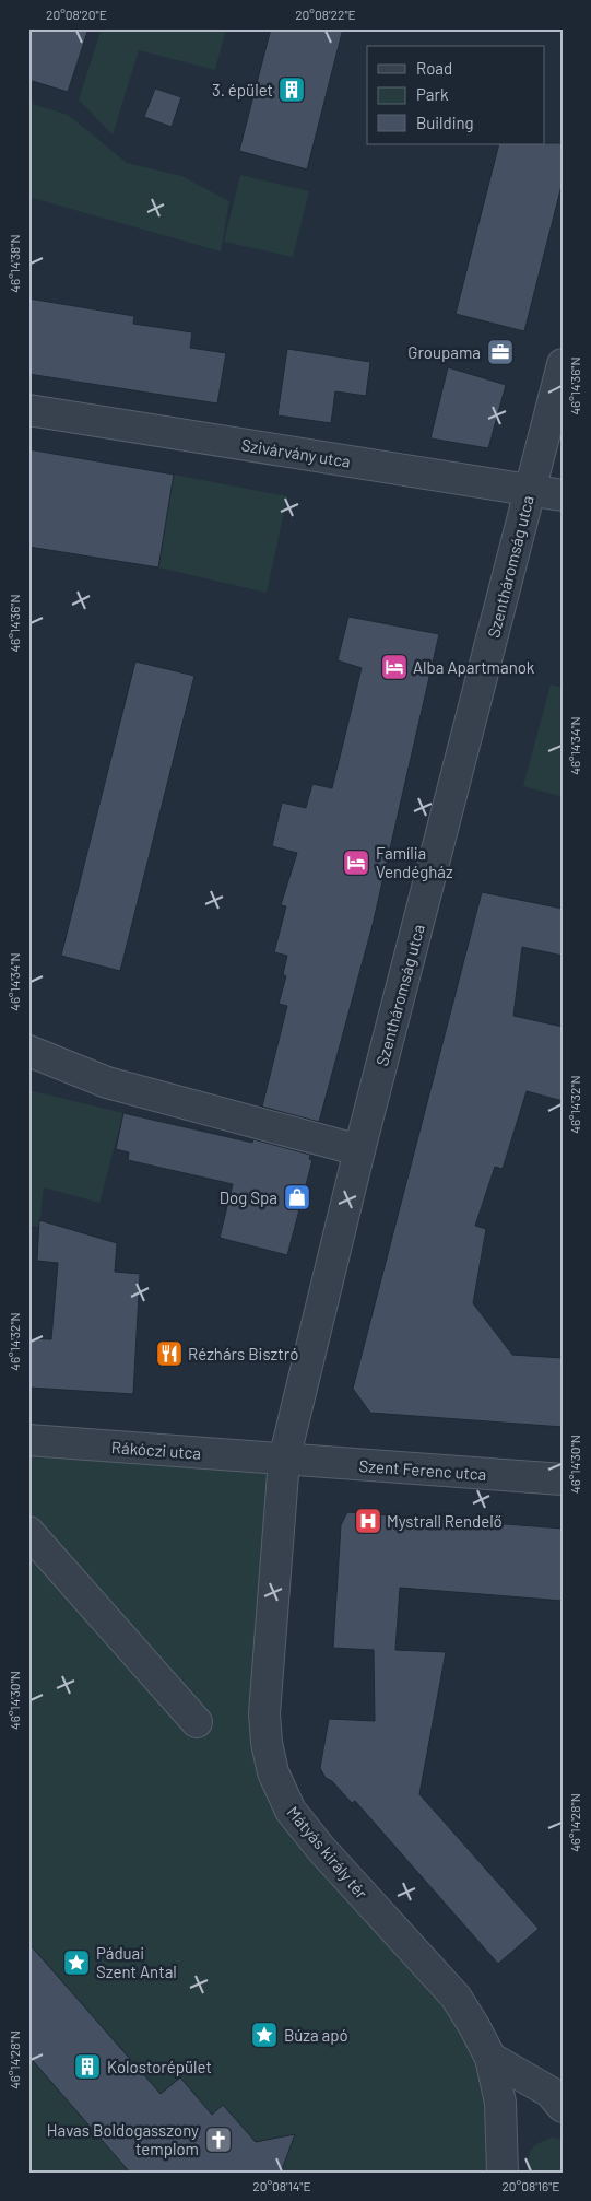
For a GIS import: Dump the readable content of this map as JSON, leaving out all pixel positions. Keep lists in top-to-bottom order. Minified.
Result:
{"streets":{"street":["Szivárvány utca","Szentháromság utca","Rákóczi utca","Szent Ferenc utca","Mátyás király tér"]},"crossings":[["Szivárvány utca","Szentháromság utca"],["Szentháromság utca","Rákóczi utca"],["Szentháromság utca","Szent Ferenc utca"],["Szentháromság utca","Mátyás király tér"],["Rákóczi utca","Szent Ferenc utca"],["Rákóczi utca","Mátyás király tér"],["Szent Ferenc utca","Mátyás király tér"]],"places":{"building":["3. épület","Kolostorépület"],"office":["Groupama"],"hotel":["Alba Apartmanok","Família Vendégház"],"shop":["Dog Spa"],"restaurant":["Rézhárs Bisztró"],"hospital":["Mystrall Rendelő"],"place":["Páduai Szent Antal","Búza apó"],"church":["Havas Boldogasszony templom"]},"legend":["Road","Park","Building"],"coordinates":["20°08'20\"E","20°08'22\"E","46°14'38\"N","46°14'36\"N","46°14'34\"N","46°14'32\"N","46°14'30\"N","46°14'28\"N","20°08'14\"E","20°08'16\"E"]}
